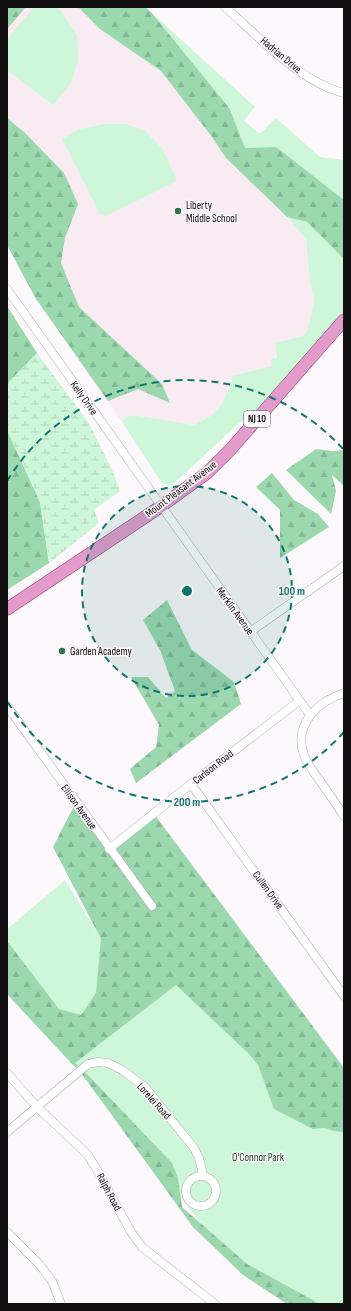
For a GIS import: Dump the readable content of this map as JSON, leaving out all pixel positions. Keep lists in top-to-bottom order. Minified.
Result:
{"streets":{"main road":["NJ 10","Mount Pleasant Avenue"],"street":["Hadrian Drive","Kelly Drive","Merklin Avenue","Carlson Road","Ellison Avenue","Cullen Drive","Lorelei Road","Ralph Road"]},"crossings":[["Kelly Drive","Mount Pleasant Avenue"],["Kelly Drive","Merklin Avenue"],["Mount Pleasant Avenue","Merklin Avenue"],["Merklin Avenue","Carlson Road"],["Carlson Road","Ellison Avenue"],["Carlson Road","Cullen Drive"],["Lorelei Road","Ralph Road"]],"parks":["O'Connor Park"],"places":["Liberty Middle School","Garden Academy"],"rings":["100 m","200 m"]}
